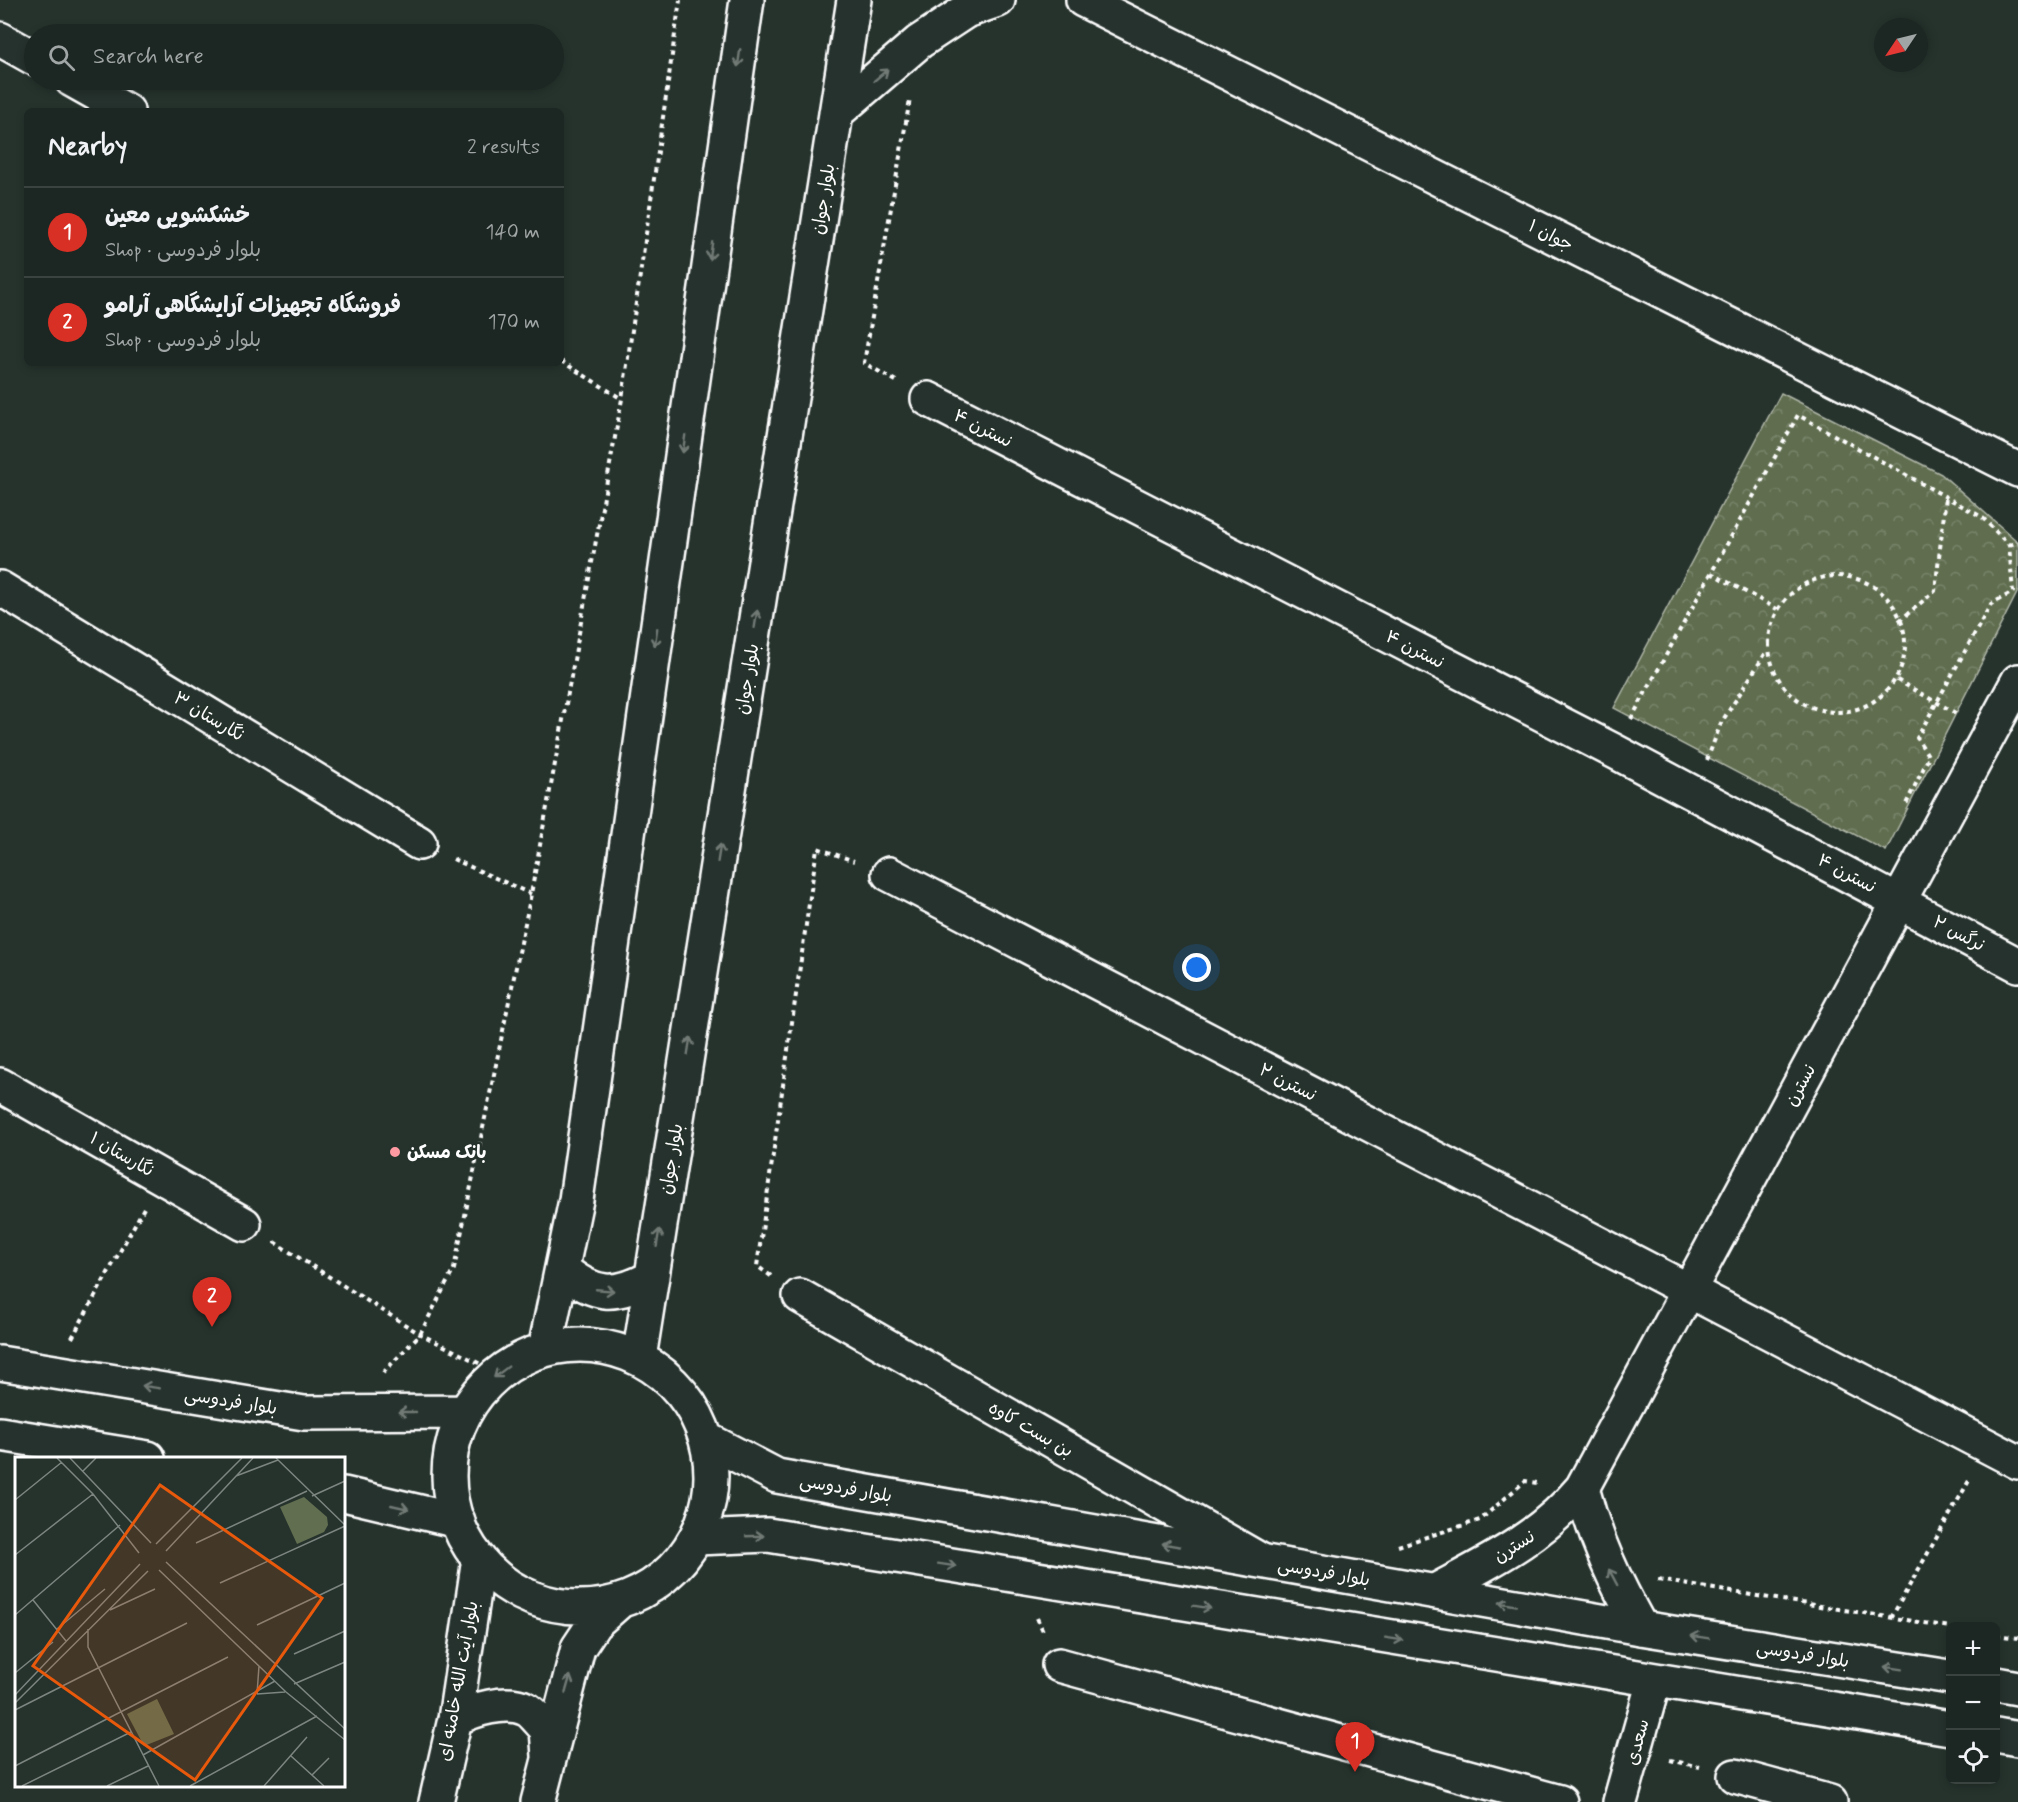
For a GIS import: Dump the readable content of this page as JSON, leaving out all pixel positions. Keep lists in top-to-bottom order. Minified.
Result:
{"streets":{"main road":["بلوار جوان","جوان ۱","نسترن ۴","نگارستان ۳","نرگس ۲","نسترن ۲","نسترن","نگارستان ۱","بلوار فردوسی","بن بست کاوه","بلوار آیت الله خامنه ای","سعدی"]},"crossings":[["نسترن ۴","نرگس ۲"],["نسترن ۴","نسترن"],["نرگس ۲","نسترن"],["نسترن ۲","نسترن"],["نسترن","بلوار فردوسی"],["بلوار فردوسی","بن بست کاوه"]],"places":["بانک مسکن"],"north":"bottom left","page":{"search":"Search here","heading":["Nearby","2 results"],"list":[{"mark":"1","name":"خشکشویی معین","note":"Shop · بلوار فردوسی","value":"140 m"},{"mark":"2","name":"فروشگاه تجهیزات آرایشگاهی آرامو","note":"Shop · بلوار فردوسی","value":"170 m"}],"pins":["2","1"],"map_buttons":["+","−"]}}
